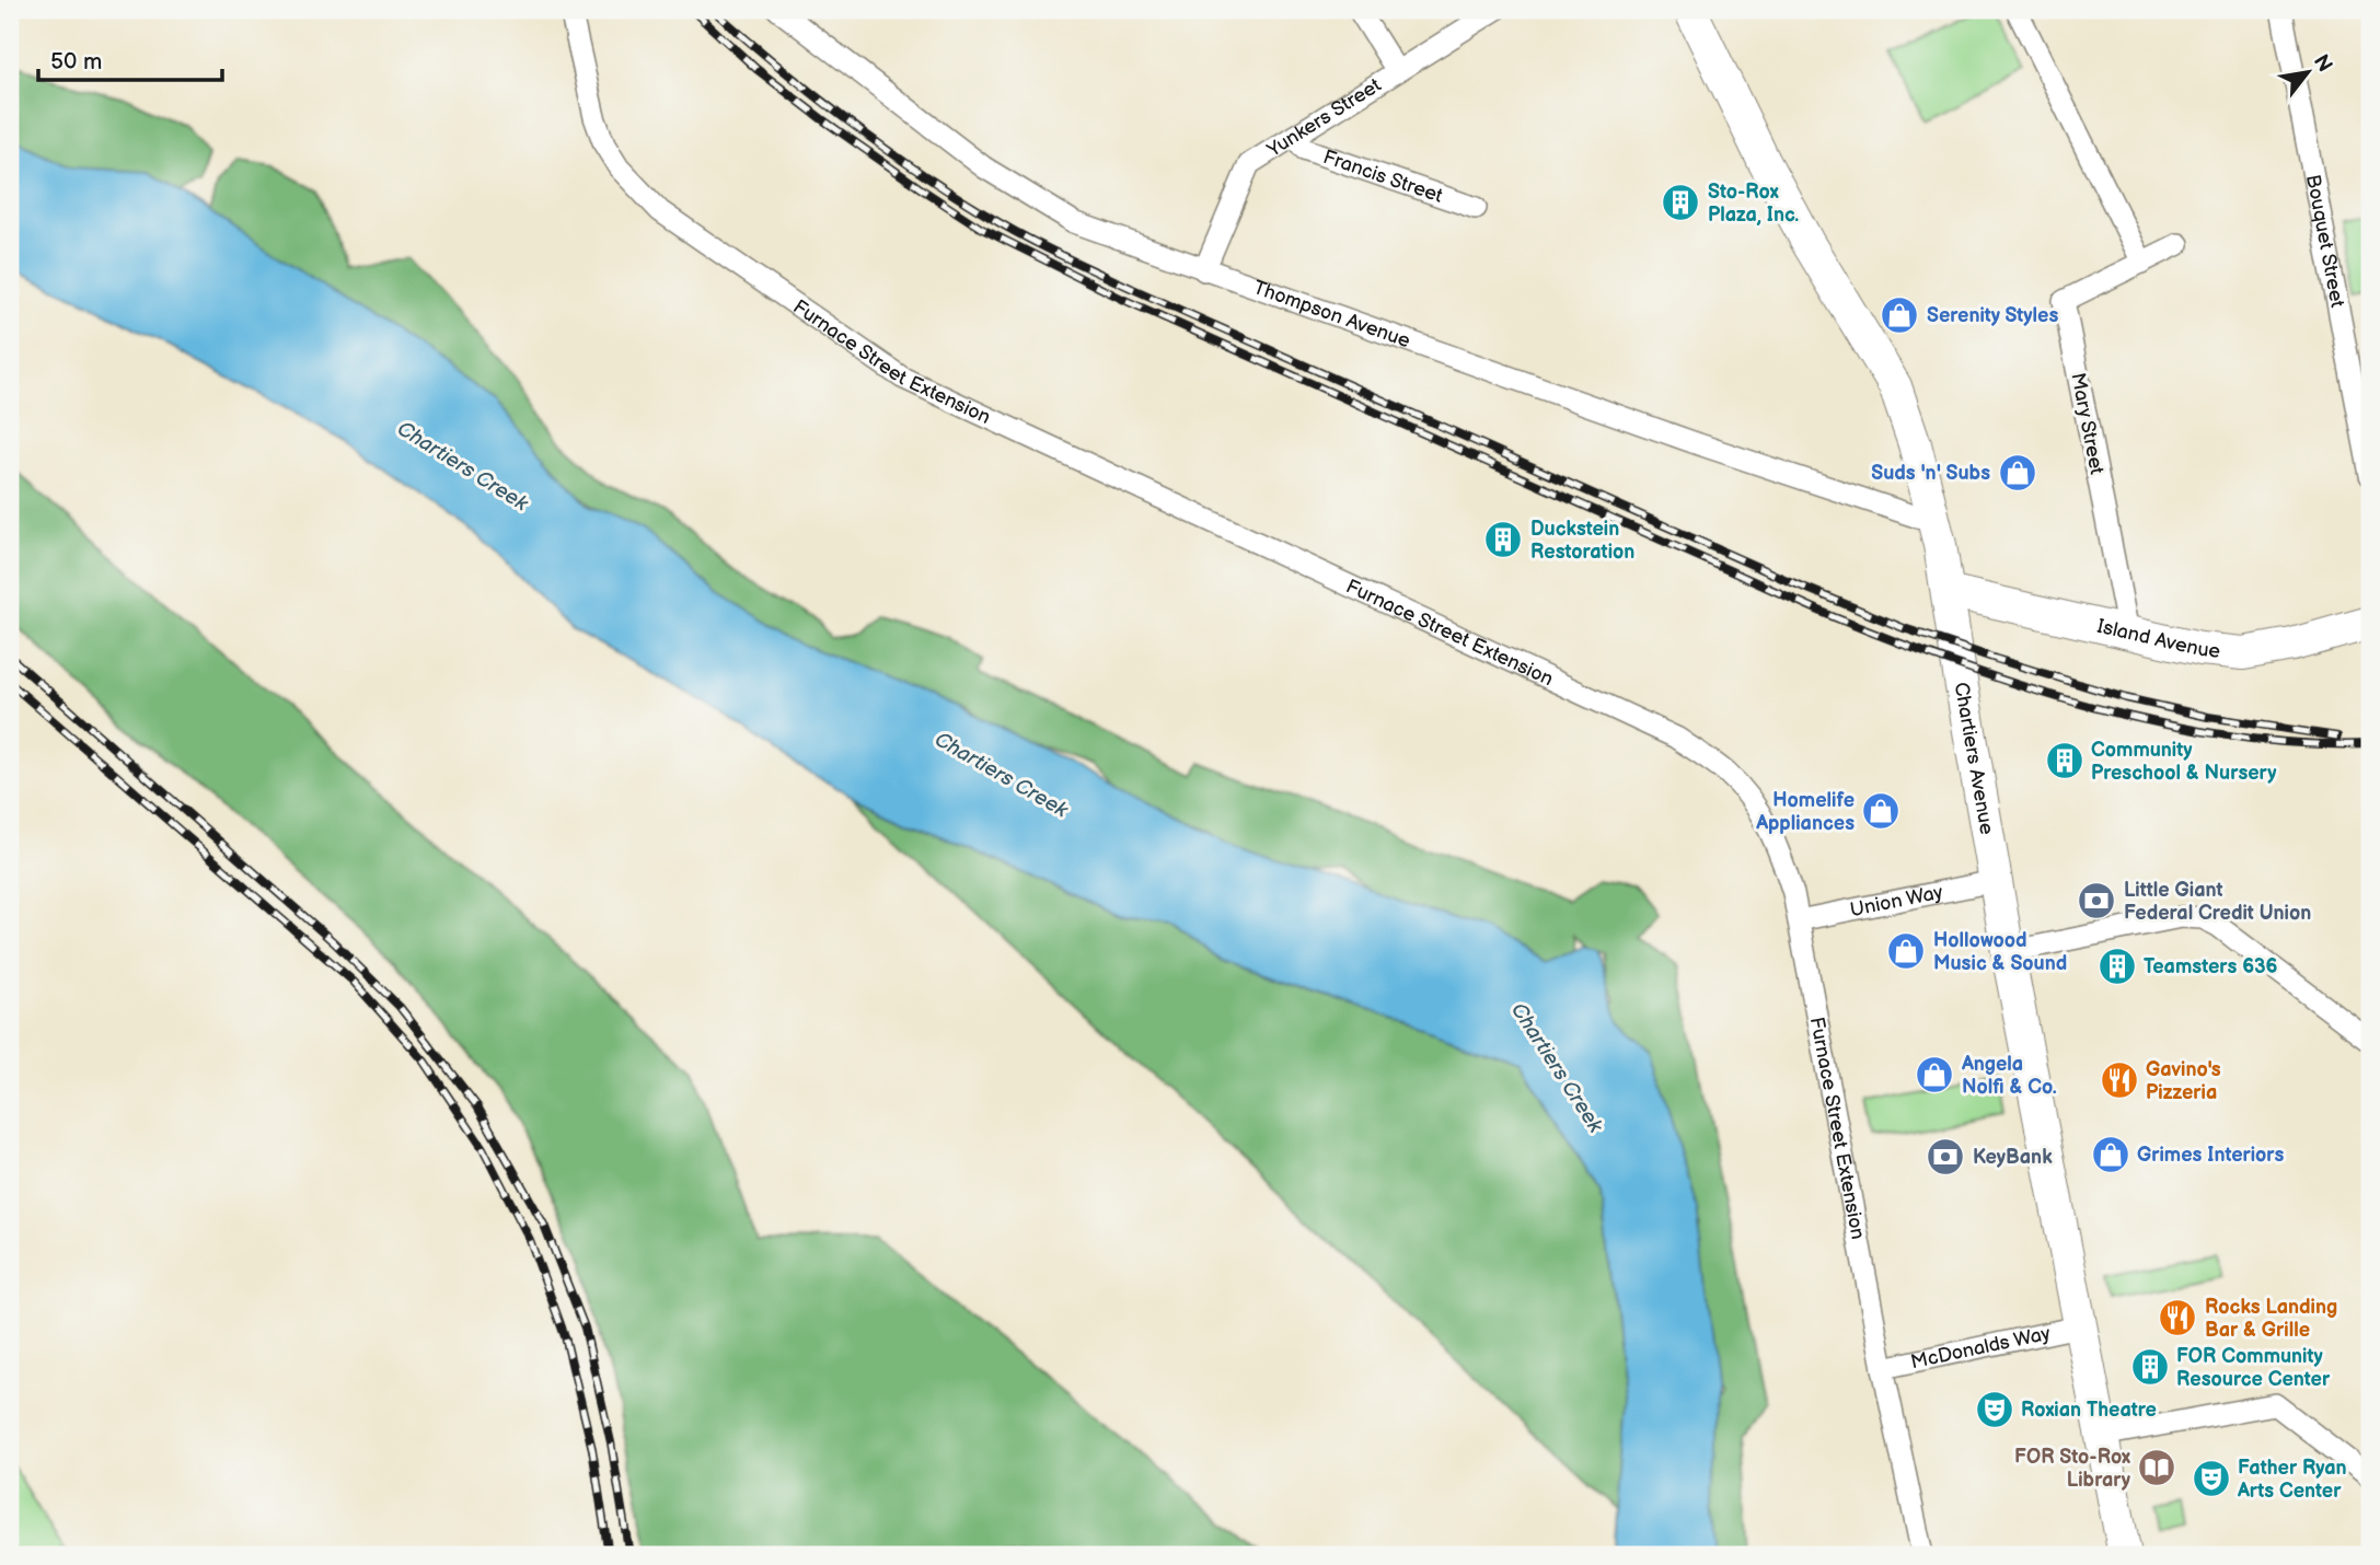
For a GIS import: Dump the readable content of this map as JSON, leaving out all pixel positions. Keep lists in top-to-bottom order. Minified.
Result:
{"streets":{"main road":["Island Avenue","Chartiers Avenue"],"street":["Yunkers Street","Francis Street","Bouquet Street","Thompson Avenue","Furnace Street Extension","Mary Street","Union Way","McDonalds Way"]},"crossings":[["Yunkers Street","Francis Street"],["Yunkers Street","Thompson Avenue"],["Thompson Avenue","Chartiers Avenue"],["Furnace Street Extension","Union Way"],["Furnace Street Extension","McDonalds Way"],["Mary Street","Island Avenue"],["Island Avenue","Chartiers Avenue"],["Chartiers Avenue","Union Way"],["Chartiers Avenue","McDonalds Way"]],"water":["Chartiers Creek"],"places":{"building":["Sto-Rox Plaza, Inc.","Duckstein Restoration","Community Preschool & Nursery","Teamsters 636","FOR Community Resource Center"],"shop":["Serenity Styles","Suds 'n' Subs","Homelife Appliances","Hollowood Music & Sound","Angela Nolfi & Co.","Grimes Interiors"],"bank":["Little Giant Federal Credit Union","KeyBank"],"restaurant":["Gavino's Pizzeria","Rocks Landing Bar & Grille"],"theatre":["Roxian Theatre","Father Ryan Arts Center"],"library":["FOR Sto-Rox Library"]},"scale_bar":"50 m","north":"top right"}
